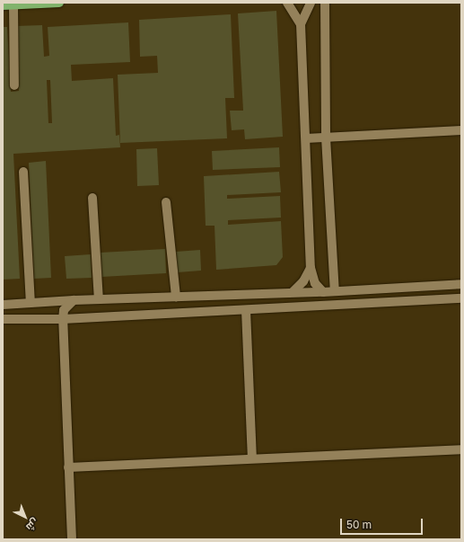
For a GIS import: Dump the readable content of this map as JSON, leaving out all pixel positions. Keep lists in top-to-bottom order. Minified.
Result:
{"scale_bar":"50 m","north":"bottom right"}
